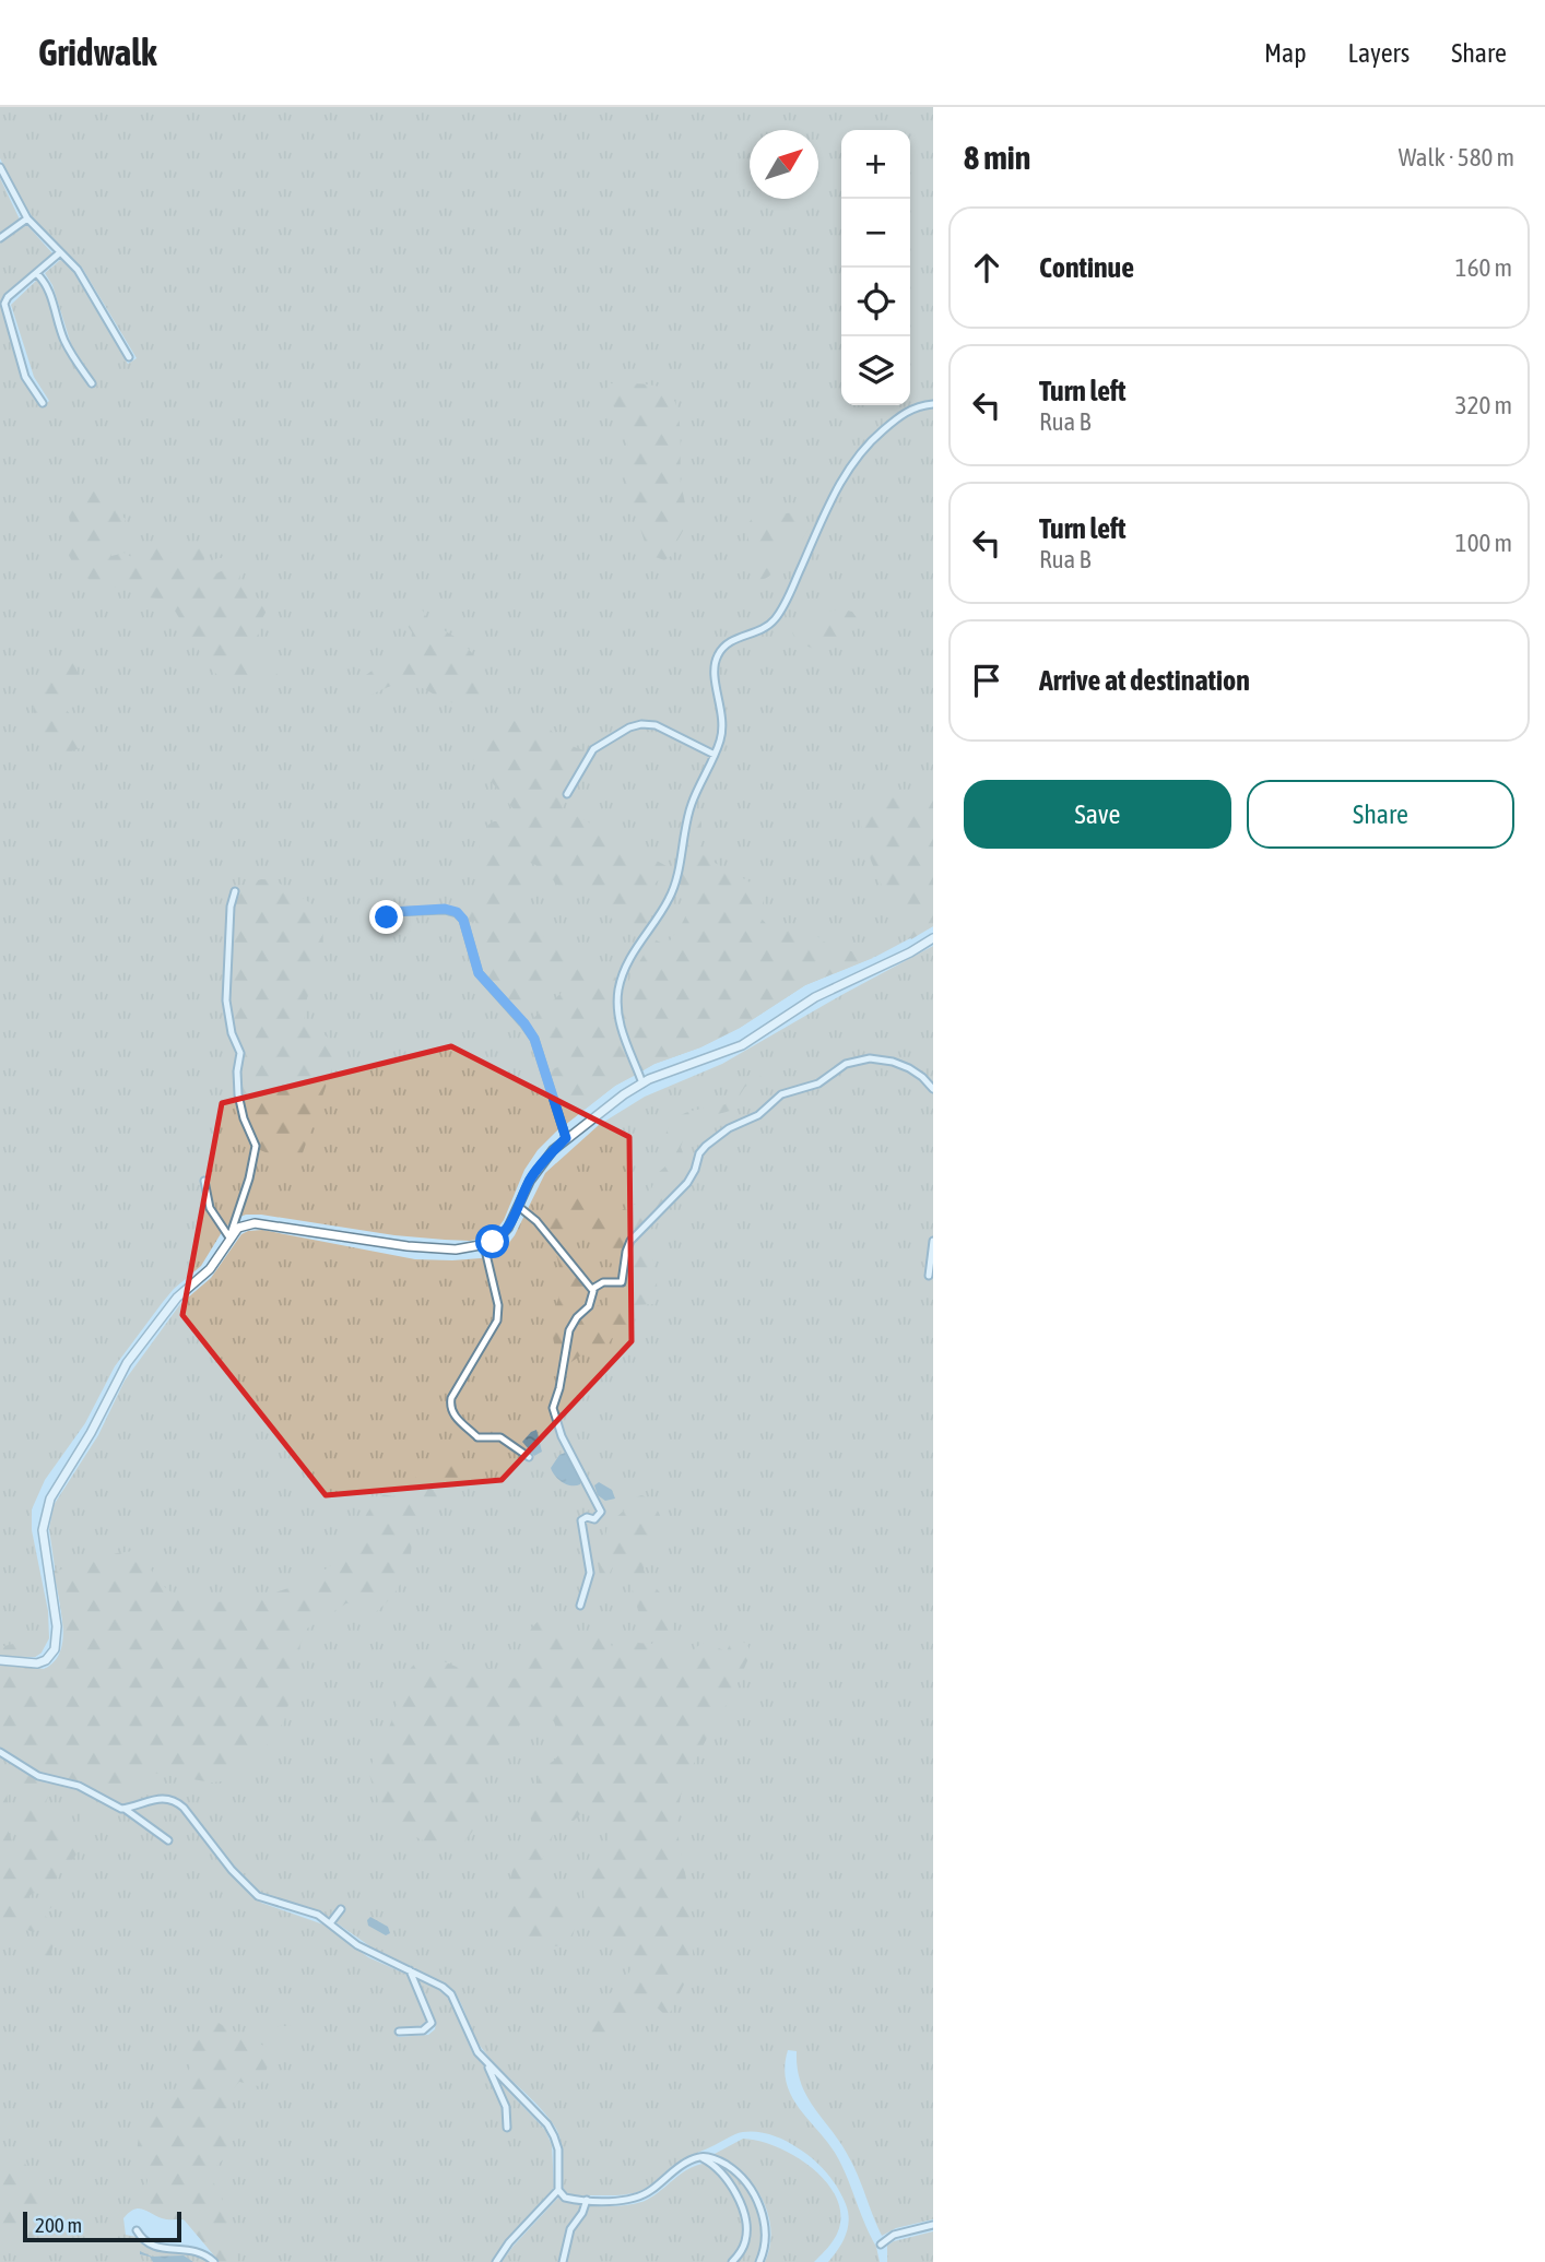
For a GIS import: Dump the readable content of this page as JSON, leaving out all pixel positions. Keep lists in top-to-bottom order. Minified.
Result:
{"scale_bar":"200 m","north":"top right","page":{"header":"Gridwalk","nav":["Map","Layers","Share"],"heading":["8 min","Walk · 580 m"],"map_buttons":["+","−"],"list":[["Continue","160 m"],["Turn left","Rua B","320 m"],["Turn left","Rua B","100 m"],"Arrive at destination"],"buttons":["Save","Share"],"scale":"200 m"}}
